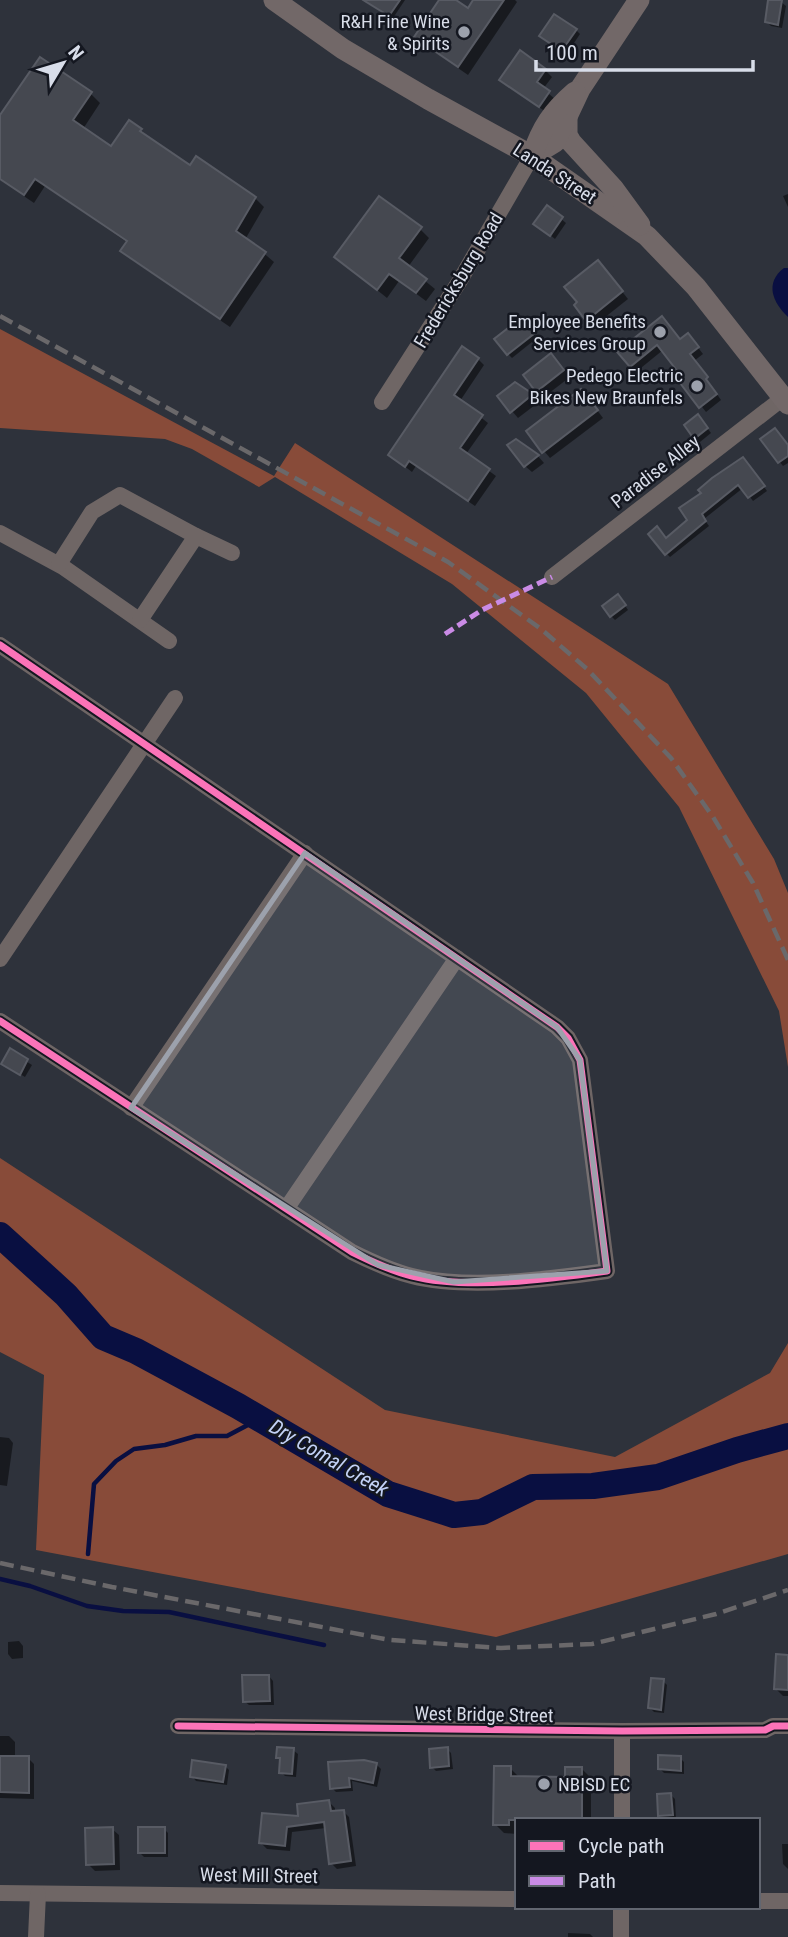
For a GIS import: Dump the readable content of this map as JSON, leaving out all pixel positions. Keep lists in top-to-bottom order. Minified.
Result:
{"streets":{"main road":["Landa Street","Fredericksburg Road"],"street":["Paradise Alley","West Bridge Street","West Mill Street"]},"crossings":[["Landa Street","Fredericksburg Road"],["Landa Street","Paradise Alley"]],"water":["Dry Comal Creek"],"places":["R&H Fine Wine & Spirits","Employee Benefits Services Group","Pedego Electric Bikes New Braunfels","NBISD EC"],"legend":["Cycle path","Path"],"scale_bar":"100 m","north":"top right"}
